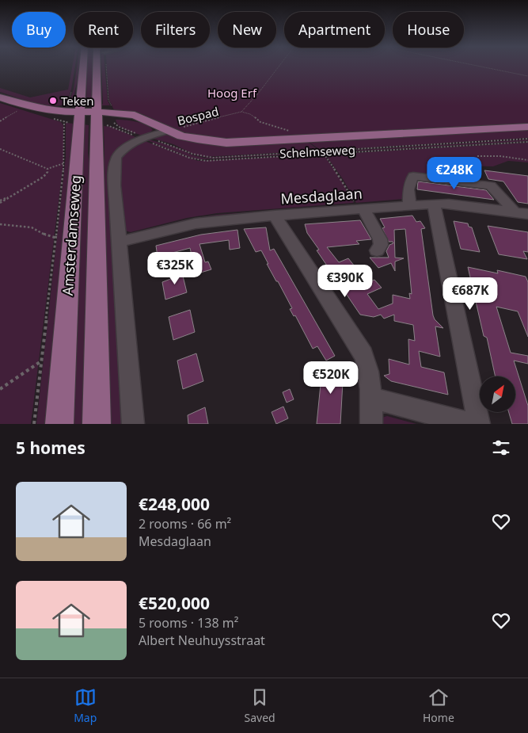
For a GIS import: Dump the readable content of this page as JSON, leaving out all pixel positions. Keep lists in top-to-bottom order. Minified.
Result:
{"streets":{"main road":["Schelmseweg","Amsterdamseweg"],"street":["Mesdaglaan"],"path":["Bospad"]},"crossings":[["Bospad","Schelmseweg"],["Schelmseweg","Amsterdamseweg"]],"parks":["Hoog Erf"],"places":["Teken"],"north":"top right","page":{"chip":["Buy","Rent","Filters","New","Apartment","House"],"price":["€248K","€325K","€390K","€687K","€520K"],"heading":"5 homes","list":[{"name":"€248,000","note":"2 rooms · 66 m² · Mesdaglaan"},{"name":"€520,000","note":"5 rooms · 138 m² · Albert Neuhuysstraat"}],"tabs":["Map","Saved","Home"]}}
